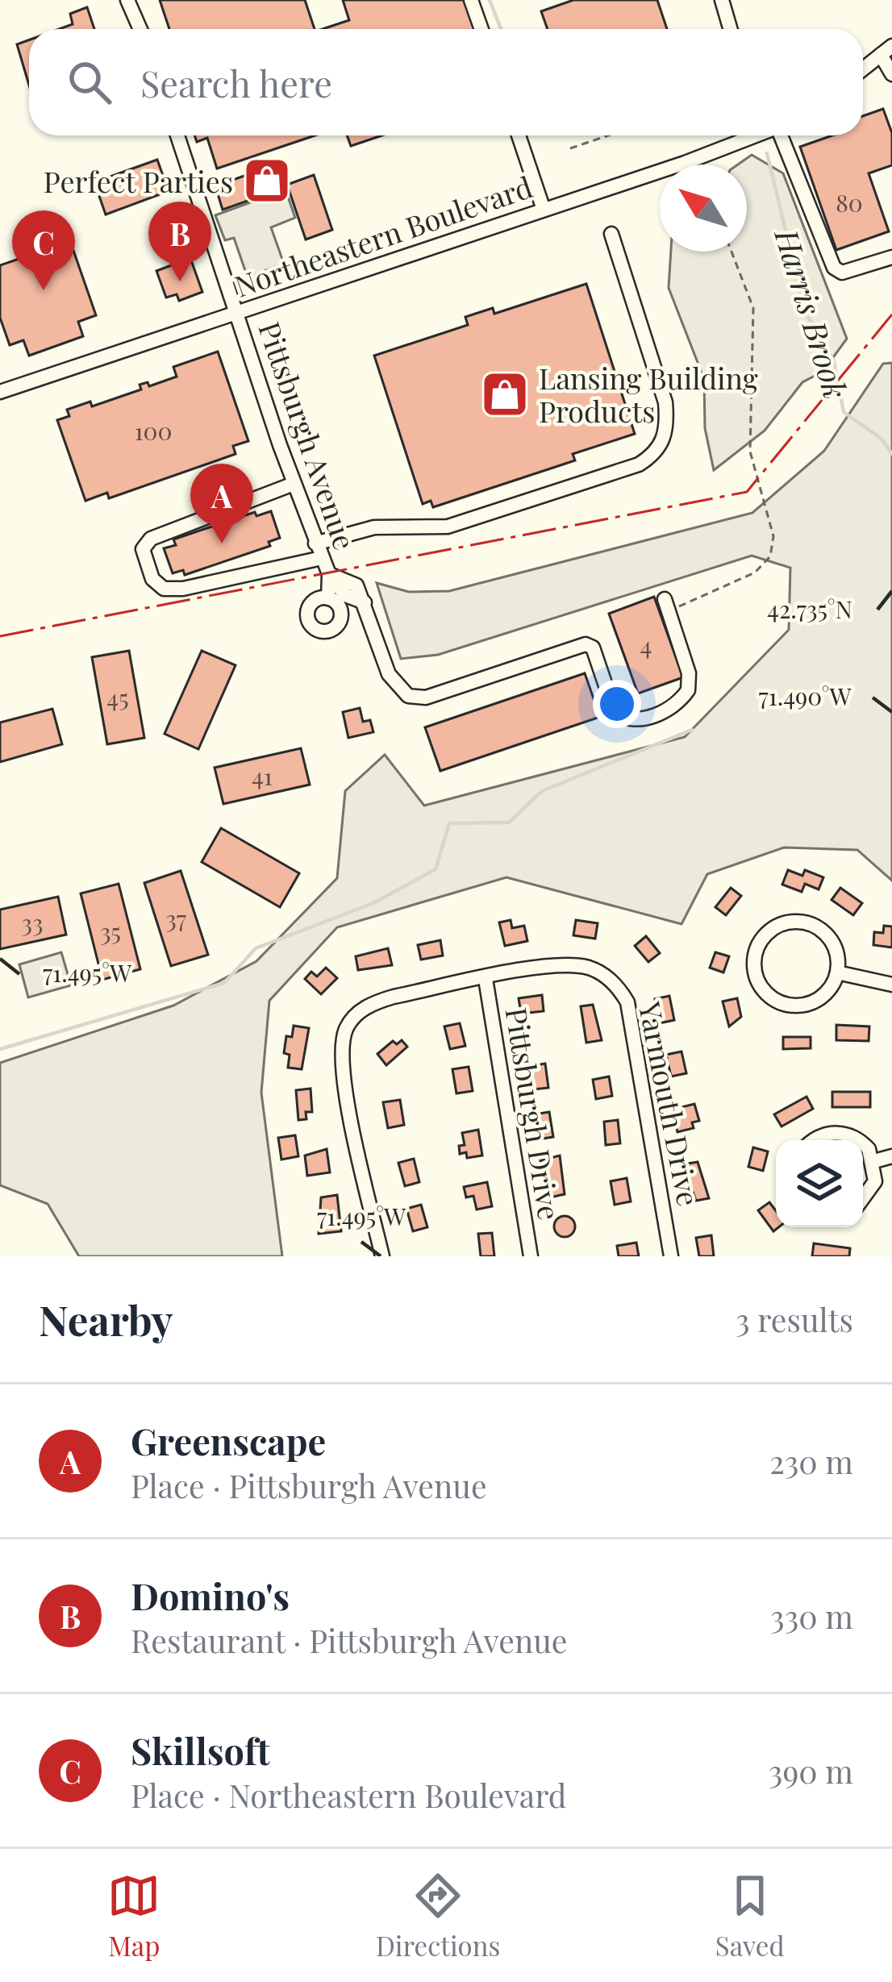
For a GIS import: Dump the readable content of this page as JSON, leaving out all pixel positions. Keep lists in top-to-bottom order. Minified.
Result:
{"streets":{"street":["Northeastern Boulevard","Pittsburgh Avenue","Yarmouth Drive","Pittsburgh Drive"]},"crossings":[["Northeastern Boulevard","Pittsburgh Avenue"],["Yarmouth Drive","Pittsburgh Drive"]],"water":["Harris Brook"],"places":{"shop":["Perfect Parties","Lansing Building Products"]},"house_numbers":["80","100","4","45","41","37","33","35"],"north":"top left","page":{"search":"Search here","pins":["B","C","A"],"heading":["Nearby","3 results"],"list":[{"mark":"A","name":"Greenscape","note":"Place · Pittsburgh Avenue","value":"230 m"},{"mark":"B","name":"Domino's","note":"Restaurant · Pittsburgh Avenue","value":"330 m"},{"mark":"C","name":"Skillsoft","note":"Place · Northeastern Boulevard","value":"390 m"}],"nav":["Map","Directions","Saved"]},"coordinates":["42.735°N","71.490°W","71.495°W"]}
